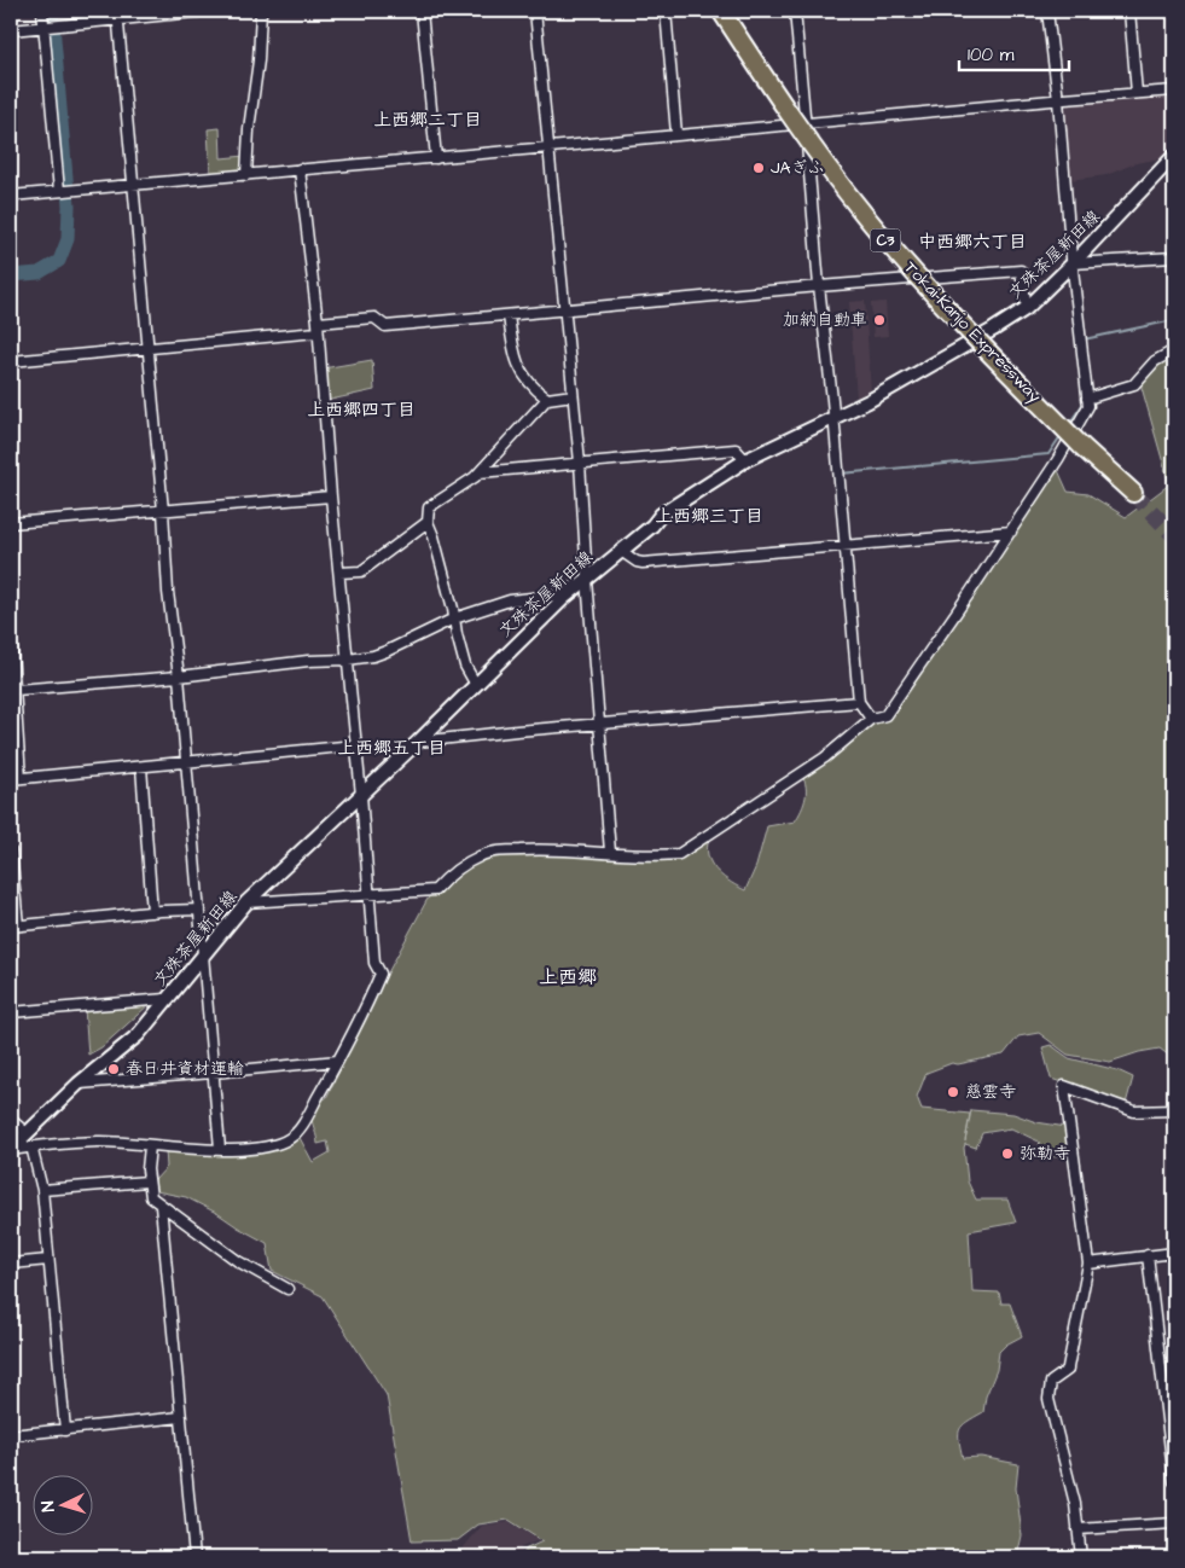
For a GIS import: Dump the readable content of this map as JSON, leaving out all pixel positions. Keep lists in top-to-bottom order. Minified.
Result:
{"streets":{"highway":["C3","Tokai-Kanjo Expressway"],"main road":["文殊茶屋新田線"]},"districts":["上西郷二丁目","中西郷六丁目","上西郷四丁目","上西郷三丁目","上西郷五丁目","上西郷"],"places":["JAぎふ","加納自動車","春日井資材運輸","慈雲寺","弥勒寺"],"scale_bar":"100 m","north":"left"}
